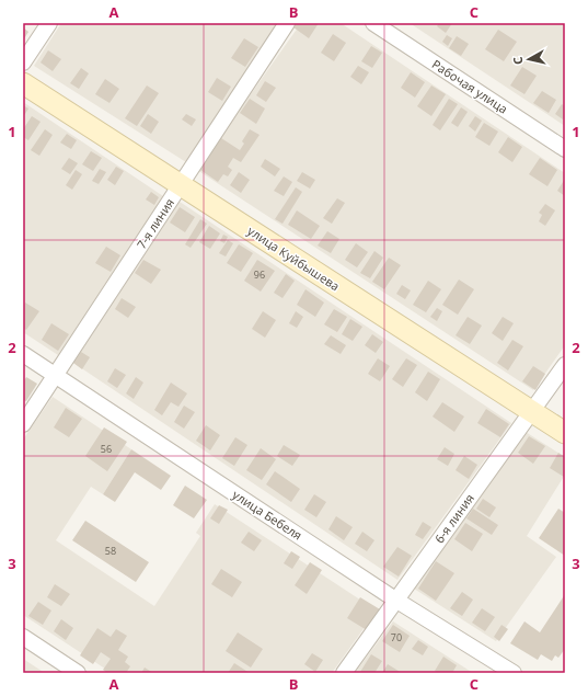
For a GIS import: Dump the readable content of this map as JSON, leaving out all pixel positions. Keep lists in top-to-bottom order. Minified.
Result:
{"streets":{"street":["Рабочая улица","7-я линия","улица Куйбышева","улица Бебеля","6-я линия"]},"crossings":[["7-я линия","улица Куйбышева"],["7-я линия","улица Бебеля"],["улица Куйбышева","6-я линия"],["улица Бебеля","6-я линия"]],"house_numbers":["96","56","58","70"],"north":"left","grid":{"columns":["A","B","C"],"rows":["1","2","3"]}}
